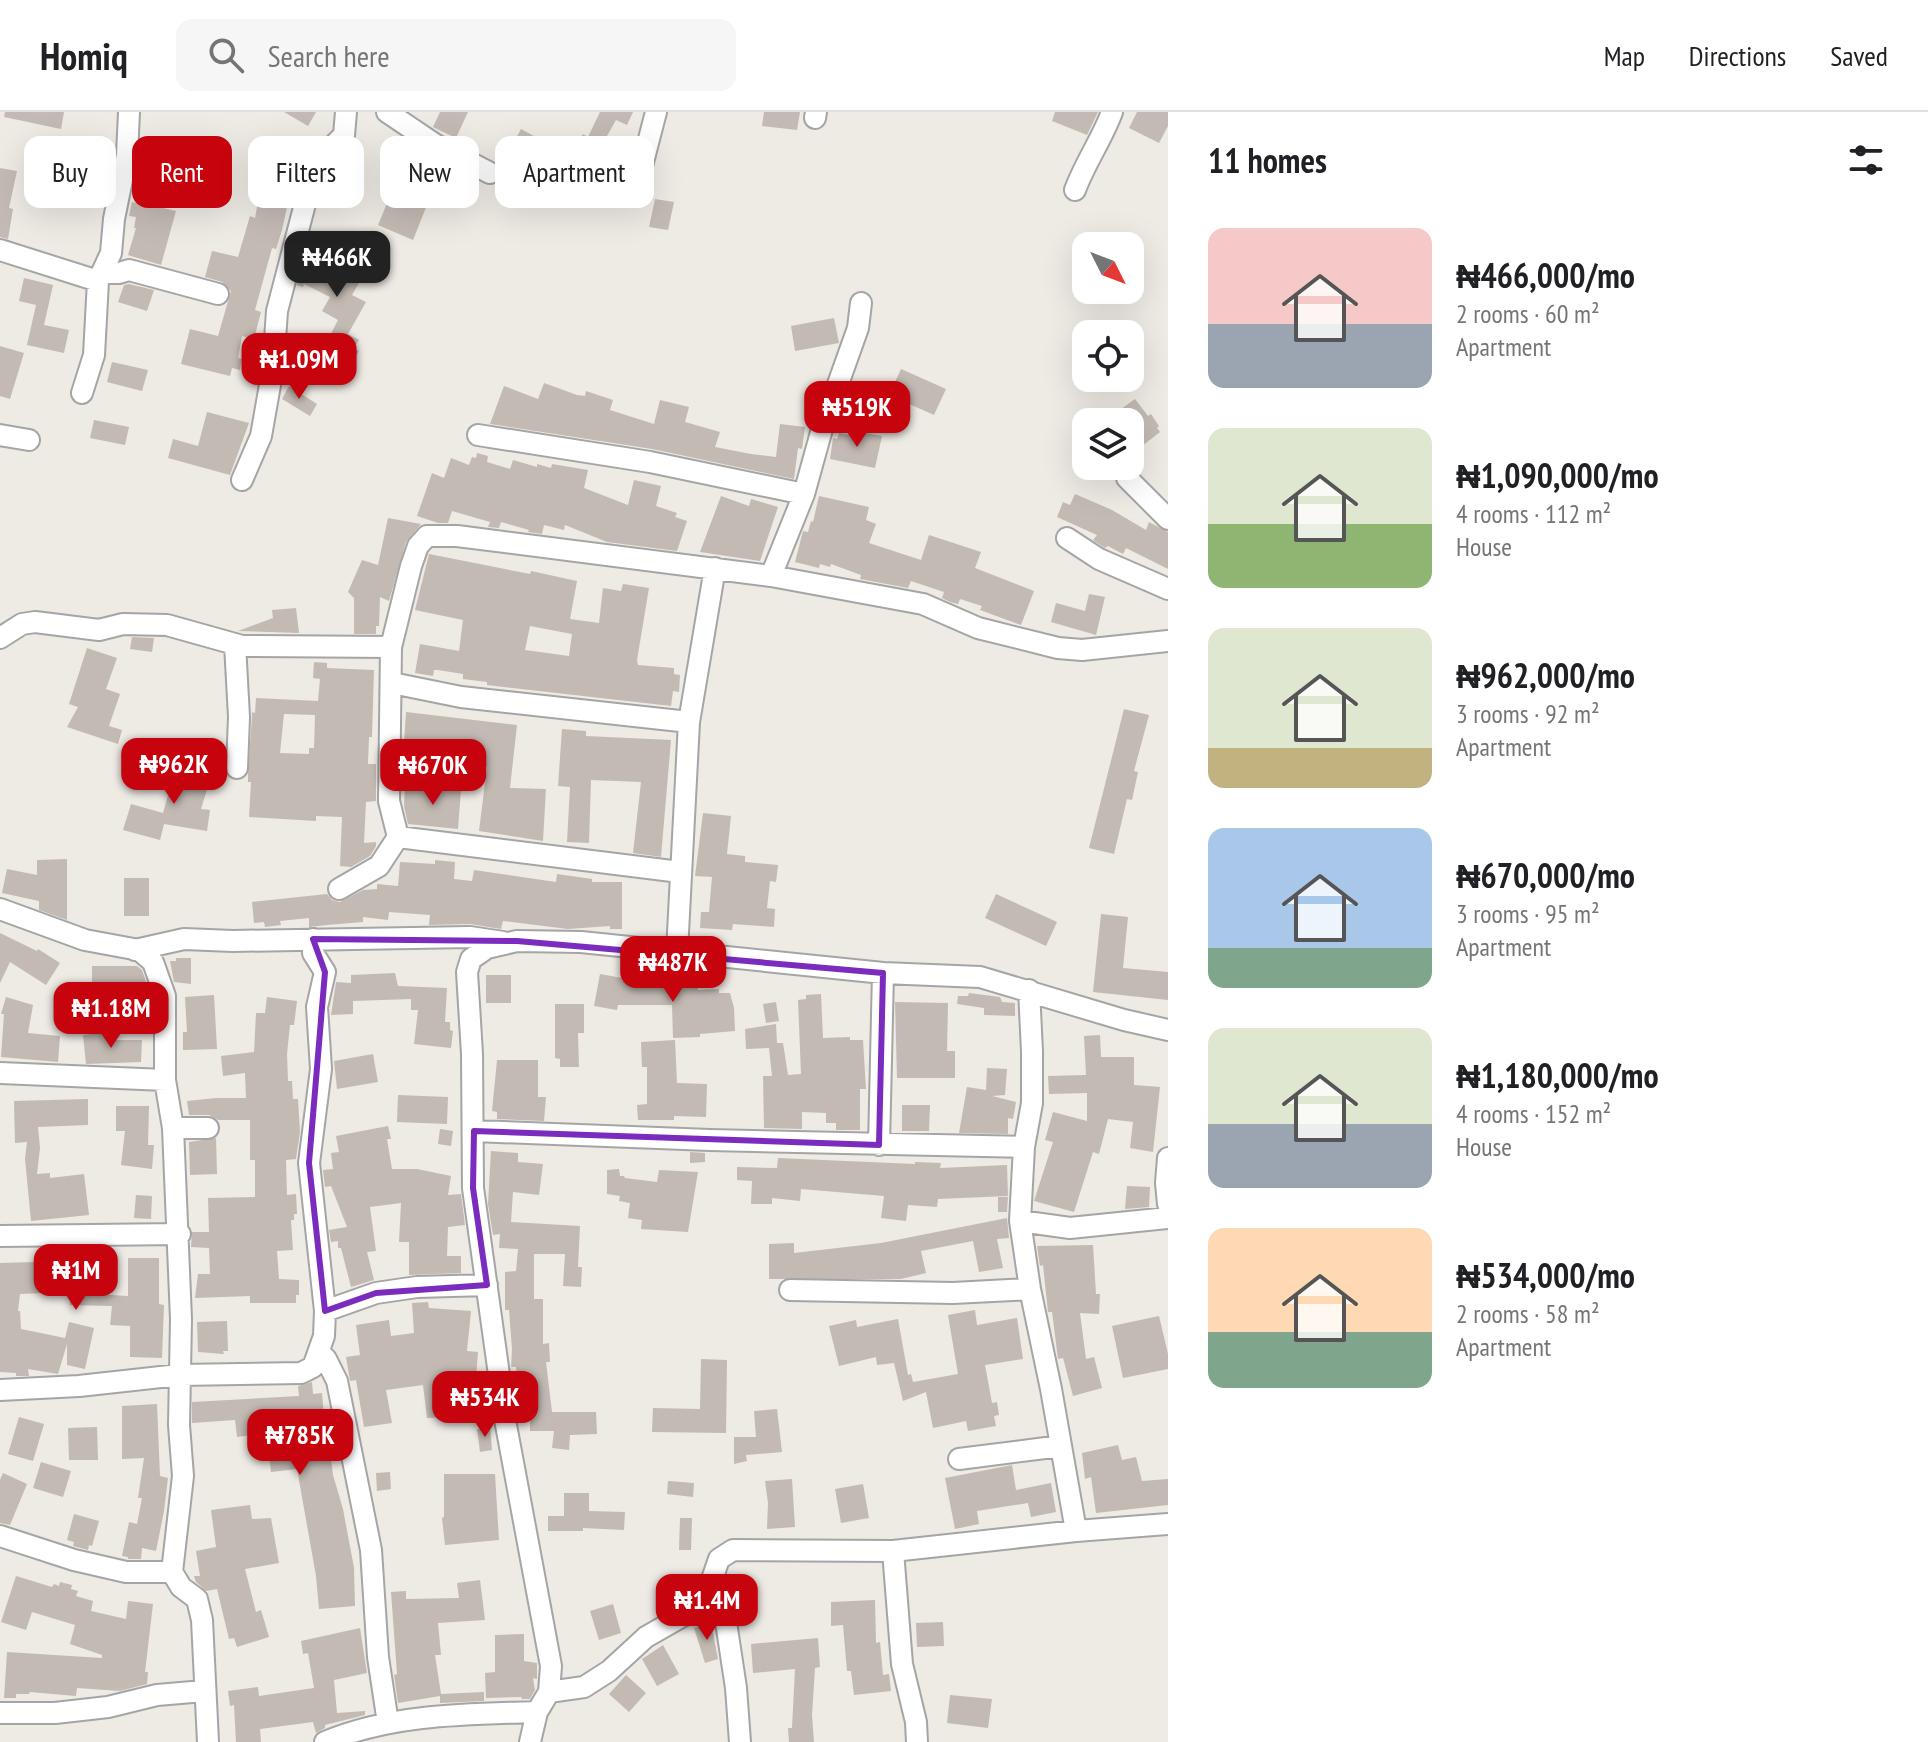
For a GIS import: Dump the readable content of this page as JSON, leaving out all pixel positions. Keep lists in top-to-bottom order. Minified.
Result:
{"north":"bottom right","page":{"header":"Homiq","search":"Search here","nav":["Map","Directions","Saved"],"heading":"11 homes","chip":["Buy","Rent","Filters","New","Apartment"],"list":[{"name":"₦466,000/mo","note":"2 rooms · 60 m² · Apartment"},{"name":"₦1,090,000/mo","note":"4 rooms · 112 m² · House"},{"name":"₦962,000/mo","note":"3 rooms · 92 m² · Apartment"},{"name":"₦670,000/mo","note":"3 rooms · 95 m² · Apartment"},{"name":"₦1,180,000/mo","note":"4 rooms · 152 m² · House"},{"name":"₦534,000/mo","note":"2 rooms · 58 m² · Apartment"}],"price":["₦466K","₦1.09M","₦519K","₦962K","₦670K","₦487K","₦1.18M","₦1M","₦534K","₦785K","₦1.4M"]}}
